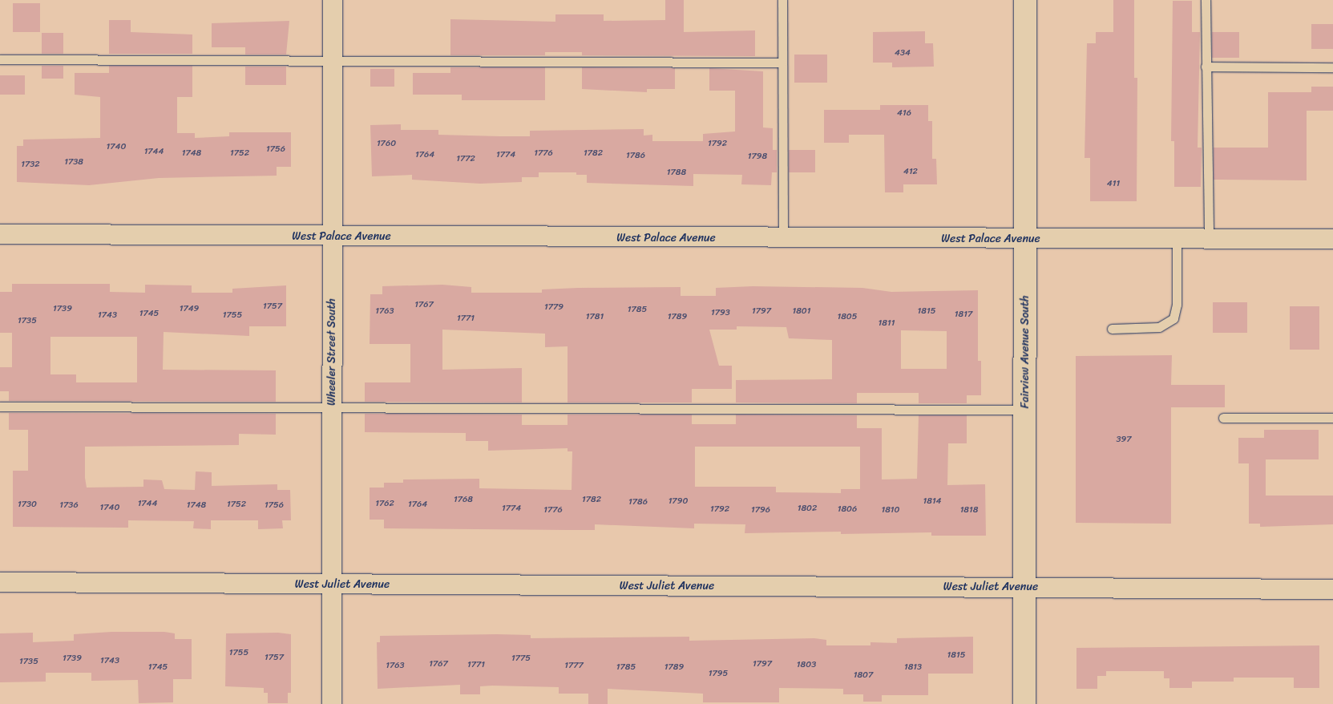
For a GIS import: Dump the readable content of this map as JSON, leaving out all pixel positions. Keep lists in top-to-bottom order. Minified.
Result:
{"streets":{"street":["West Palace Avenue","Wheeler Street South","Fairview Avenue South","West Juliet Avenue"]},"crossings":[["West Palace Avenue","Wheeler Street South"],["West Palace Avenue","Fairview Avenue South"],["Wheeler Street South","West Juliet Avenue"],["Fairview Avenue South","West Juliet Avenue"]],"house_numbers":["434","416","1760","1792","1740","1756","1744","1748","1752","1776","1782","1764","1774","1786","1798","1772","1738","1732","412","1788","411","1767","1757","1779","1739","1749","1785","1763","1797","1801","1815","1793","1745","1817","1743","1755","1781","1789","1805","1771","1735","1811","397","1768","1782","1790","1814","1786","1744","1762","1730","1752","1764","1736","1748","1756","1740","1774","1802","1792","1806","1776","1796","1810","1818","1755","1815","1757","1739","1775","1743","1735","1767","1797","1771","1803","1763","1777","1745","1785","1789","1813","1795","1807"]}
